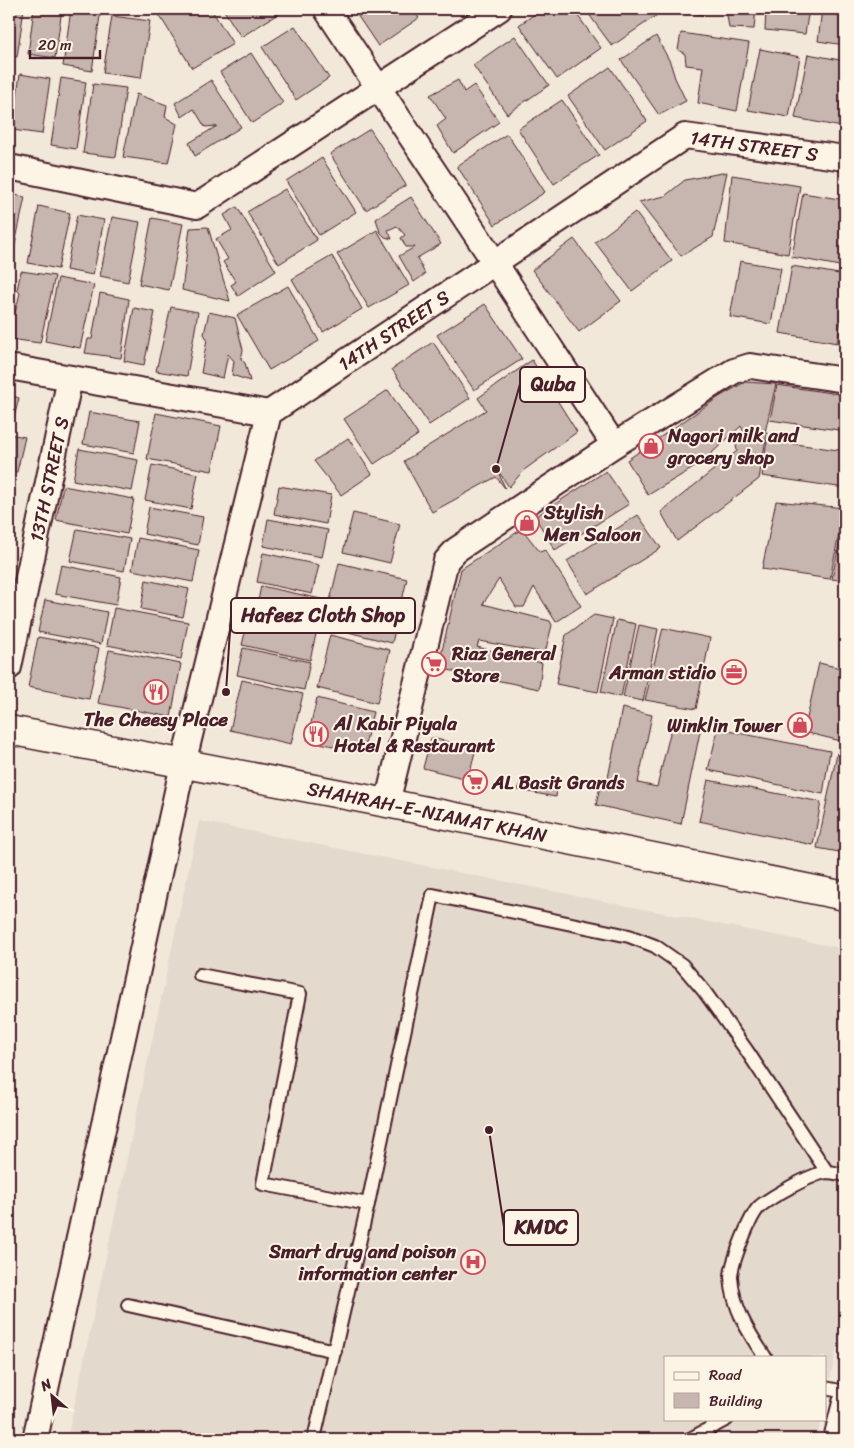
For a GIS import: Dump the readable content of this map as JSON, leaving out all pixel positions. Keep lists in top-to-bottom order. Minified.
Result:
{"streets":{"main road":["SHAHRAH-E-NIAMAT KHAN"],"street":["14TH STREET S","13TH STREET S"]},"places":{"shop":["Nagori milk and grocery shop","Stylish Men Saloon","Winklin Tower"],"other":["Quba","Hafeez Cloth Shop","KMDC"],"supermarket":["Riaz General Store","AL Basit Grands"],"office":["Arman stidio"],"restaurant":["The Cheesy Place","Al Kabir Piyala Hotel & Restaurant"],"hospital":["Smart drug and poison information center"]},"legend":["Road","Building"],"scale_bar":"20 m","north":"top left"}
